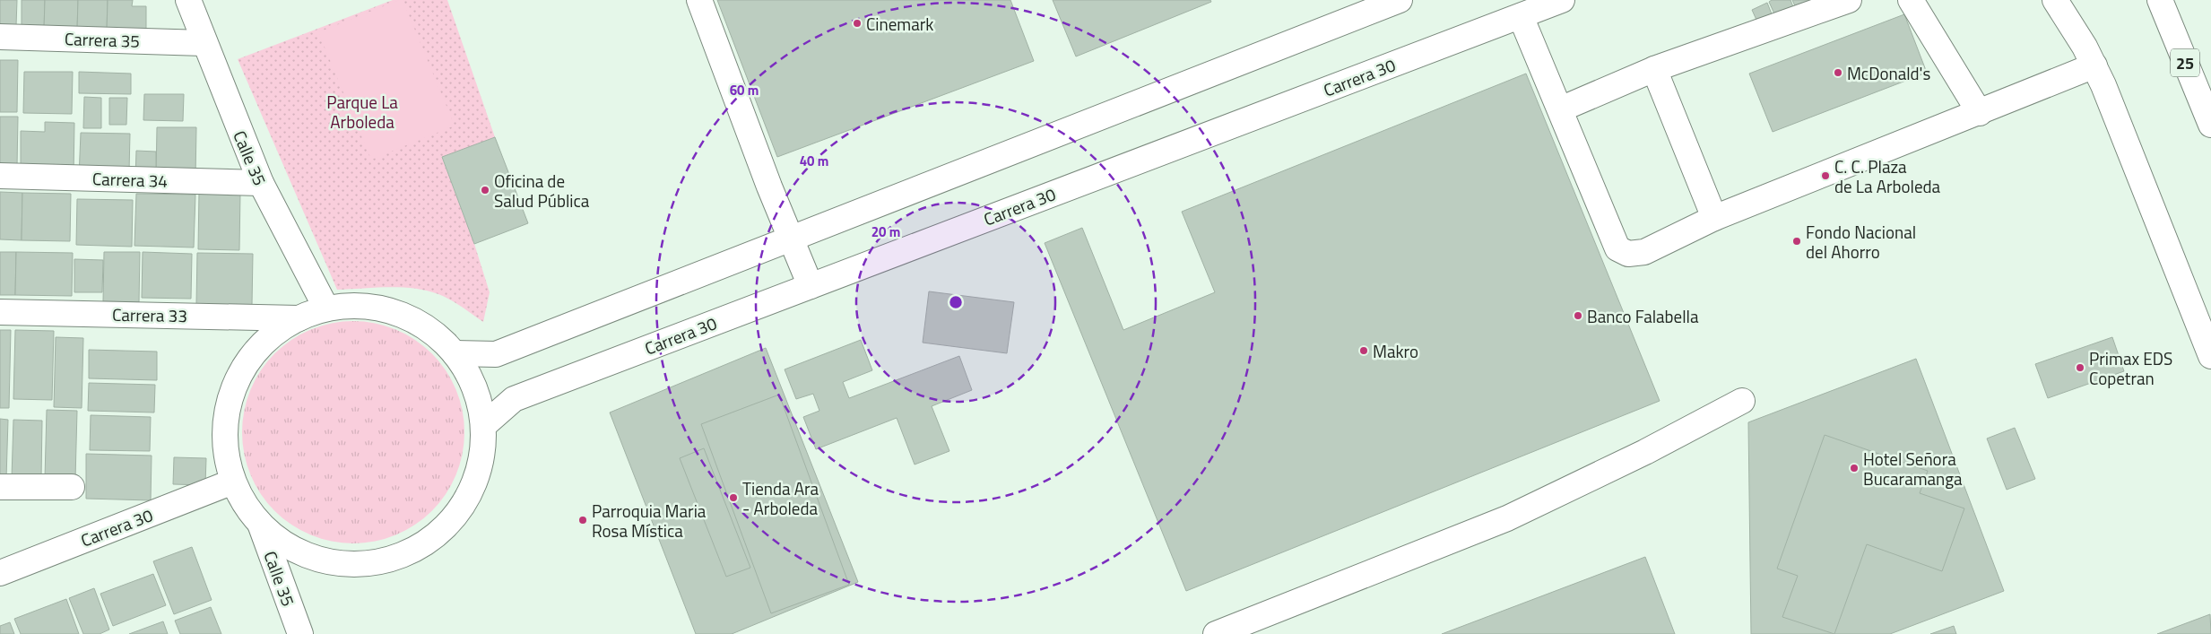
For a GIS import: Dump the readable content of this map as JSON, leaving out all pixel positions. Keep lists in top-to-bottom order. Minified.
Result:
{"streets":{"main road":["Carrera 35","25","Carrera 30","Calle 35","Carrera 34","Carrera 33"]},"crossings":[["Carrera 35","Calle 35"],["Calle 35","Carrera 34"]],"parks":["Parque La Arboleda"],"places":["Cinemark","McDonald's","C. C. Plaza de La Arboleda","Oficina de Salud Pública","Fondo Nacional del Ahorro","Banco Falabella","Makro","Primax EDS Copetran","Hotel Señora Bucaramanga","Tienda Ara - Arboleda","Parroquia Maria Rosa Mística"],"rings":["60 m","40 m","20 m"]}
